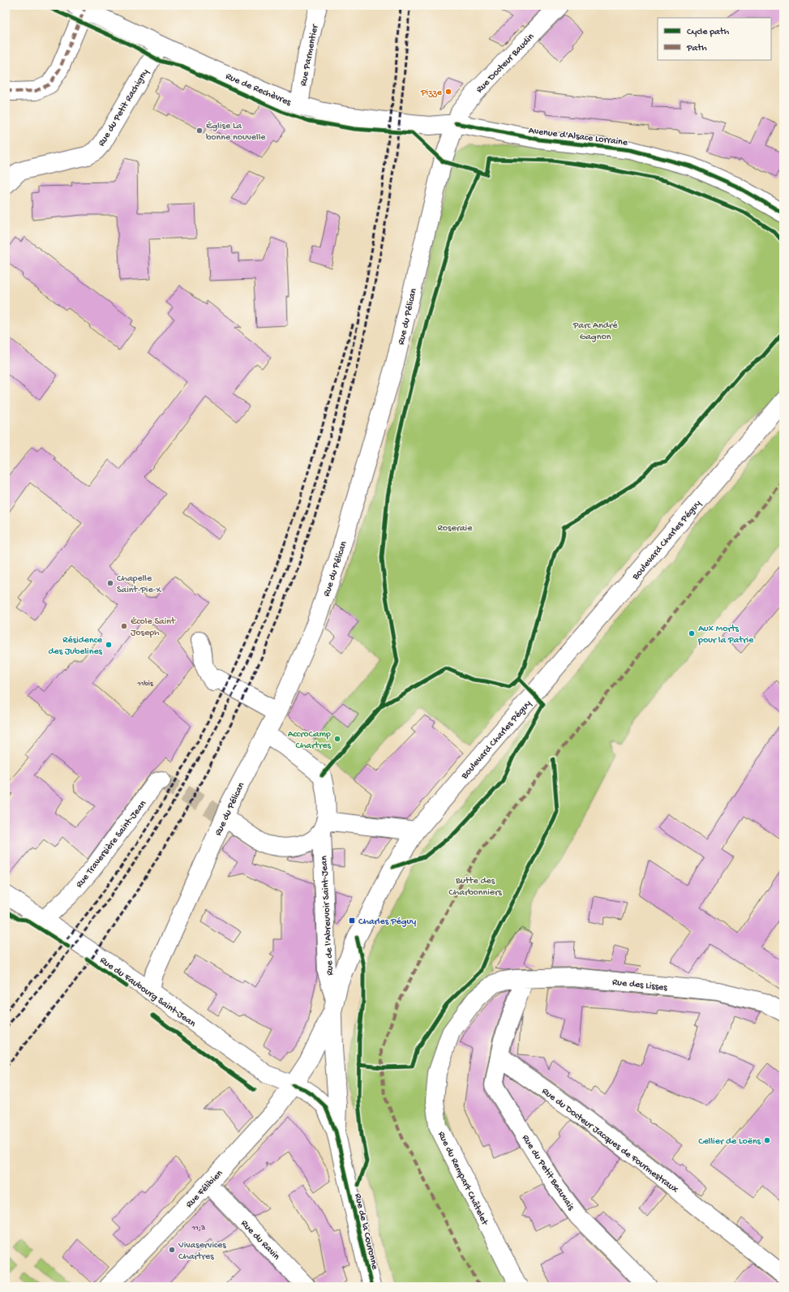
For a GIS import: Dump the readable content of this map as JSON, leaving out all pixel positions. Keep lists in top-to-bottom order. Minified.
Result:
{"streets":{"street":["Rue Parmentier","Rue Docteur Baudin","Rue de Rechèvres","Rue du Petit Rachigny","Avenue d'Alsace Lorraine","Rue du Pélican","Boulevard Charles Péguy","Rue Traversière Saint-Jean","Rue de l'Abreuvoir Saint-Jean","Rue des Lisses","Rue du Faubourg Saint-Jean","Rue du Docteur Jacques de Fourmestraux","Rue du Petit Beauvais","Rue du Rempart Châtelet","Rue Félibien","Rue de la Couronne","Rue du Ravin"]},"crossings":[["Rue Parmentier","Rue de Rechèvres"],["Rue Docteur Baudin","Rue de Rechèvres"],["Rue Docteur Baudin","Avenue d'Alsace Lorraine"],["Rue Docteur Baudin","Rue du Pélican"],["Rue de Rechèvres","Rue du Petit Rachigny"],["Rue de Rechèvres","Avenue d'Alsace Lorraine"],["Rue de Rechèvres","Rue du Pélican"],["Avenue d'Alsace Lorraine","Rue du Pélican"],["Rue du Pélican","Rue de l'Abreuvoir Saint-Jean"],["Rue du Pélican","Rue du Faubourg Saint-Jean"],["Boulevard Charles Péguy","Rue de l'Abreuvoir Saint-Jean"],["Boulevard Charles Péguy","Rue du Faubourg Saint-Jean"],["Boulevard Charles Péguy","Rue Félibien"],["Boulevard Charles Péguy","Rue de la Couronne"],["Rue Traversière Saint-Jean","Rue du Faubourg Saint-Jean"],["Rue de l'Abreuvoir Saint-Jean","Rue de la Couronne"],["Rue des Lisses","Rue du Rempart Châtelet"],["Rue du Faubourg Saint-Jean","Rue Félibien"],["Rue du Faubourg Saint-Jean","Rue de la Couronne"],["Rue du Docteur Jacques de Fourmestraux","Rue du Petit Beauvais"],["Rue Félibien","Rue de la Couronne"]],"parks":["Parc André Gagnon","Roseraie","Butte des Charbonniers"],"places":{"other":["Pizze","Église La bonne nouvelle","Chapelle Saint-Pie-X","École Saint Joseph","Aux Morts pour la Patrie","Résidence des Jubelines","AccroCamp Chartres","Cellier de Loëns","Vivaservices Chartres"],"transit":["Charles Péguy"]},"house_numbers":["11bis","11;3"],"legend":["Cycle path","Path"]}
